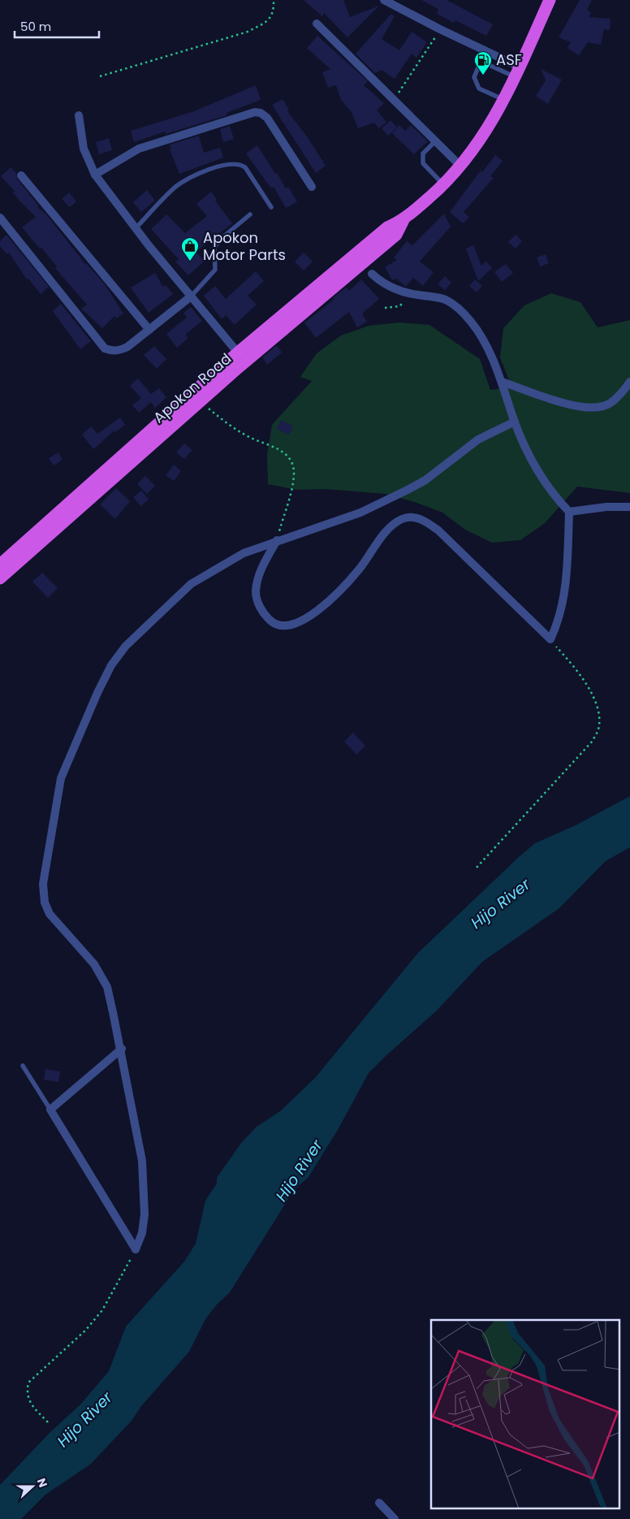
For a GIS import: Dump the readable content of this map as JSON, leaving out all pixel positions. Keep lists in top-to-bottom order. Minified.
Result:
{"streets":{"highway":["Apokon Road"]},"water":["Hijo River"],"places":{"fuel station":["ASF"],"shop":["Apokon Motor Parts"]},"scale_bar":"50 m","north":"right"}
